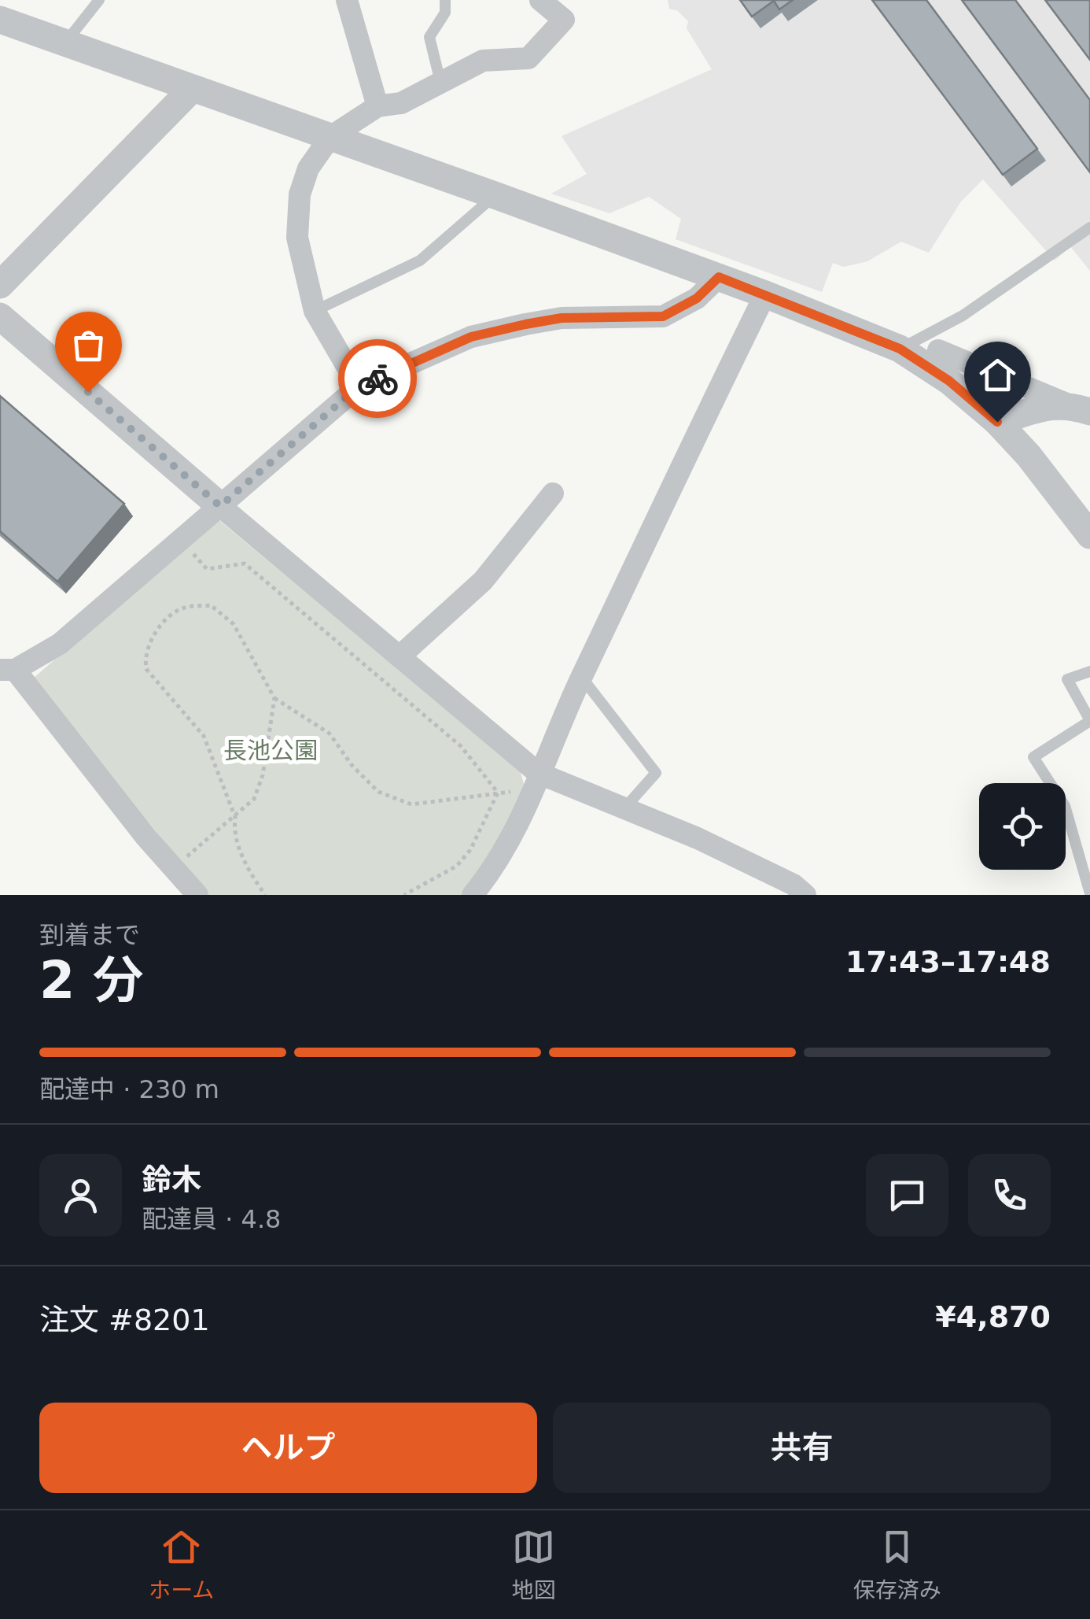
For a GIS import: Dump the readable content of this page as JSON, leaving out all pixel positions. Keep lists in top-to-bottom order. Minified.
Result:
{"parks":["長池公園"],"page":{"heading":["2 分","到着まで","17:43–17:48"],"panel":["鈴木","配達員 · 4.8","注文 #8201","¥4,870"],"bar":"配達中 · 230 m","buttons":["ヘルプ","共有"],"tabs":["ホーム","地図","保存済み"]}}
